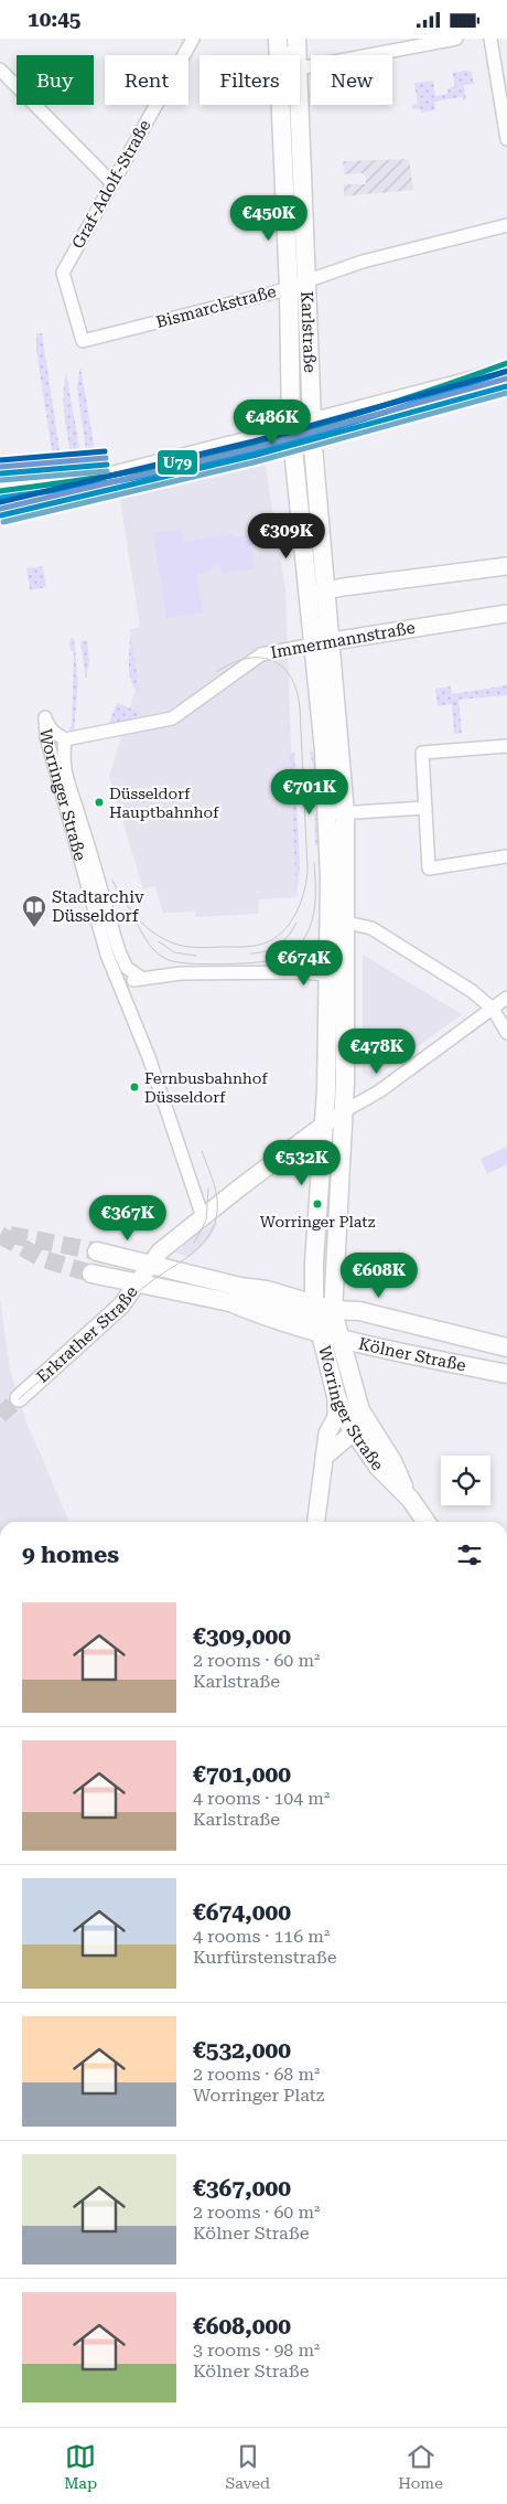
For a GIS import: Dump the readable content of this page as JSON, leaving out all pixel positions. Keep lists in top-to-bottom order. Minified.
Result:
{"streets":{"main road":["Karlstraße","Worringer Straße","Kölner Straße"],"street":["Graf-Adolf-Straße","Bismarckstraße","Immermannstraße","Erkrather Straße"]},"crossings":[["Graf-Adolf-Straße","Bismarckstraße"],["Bismarckstraße","Karlstraße"],["Karlstraße","Immermannstraße"],["Karlstraße","Erkrather Straße"],["Immermannstraße","Worringer Straße"],["Worringer Straße","Erkrather Straße"],["Worringer Straße","Kölner Straße"]],"places":{"other":["Düsseldorf Hauptbahnhof","Fernbusbahnhof Düsseldorf","Worringer Platz"],"library":["Stadtarchiv Düsseldorf"]},"lines":["transit line U79"],"page":{"status":"10:45","chip":["Buy","Rent","Filters","New"],"price":["€450K","€486K","€309K","€701K","€674K","€478K","€532K","€367K","€608K"],"heading":"9 homes","list":[{"name":"€309,000","note":"2 rooms · 60 m² · Karlstraße"},{"name":"€701,000","note":"4 rooms · 104 m² · Karlstraße"},{"name":"€674,000","note":"4 rooms · 116 m² · Kurfürstenstraße"},{"name":"€532,000","note":"2 rooms · 68 m² · Worringer Platz"},{"name":"€367,000","note":"2 rooms · 60 m² · Kölner Straße"},{"name":"€608,000","note":"3 rooms · 98 m² · Kölner Straße"}],"tabs":["Map","Saved","Home"]}}
